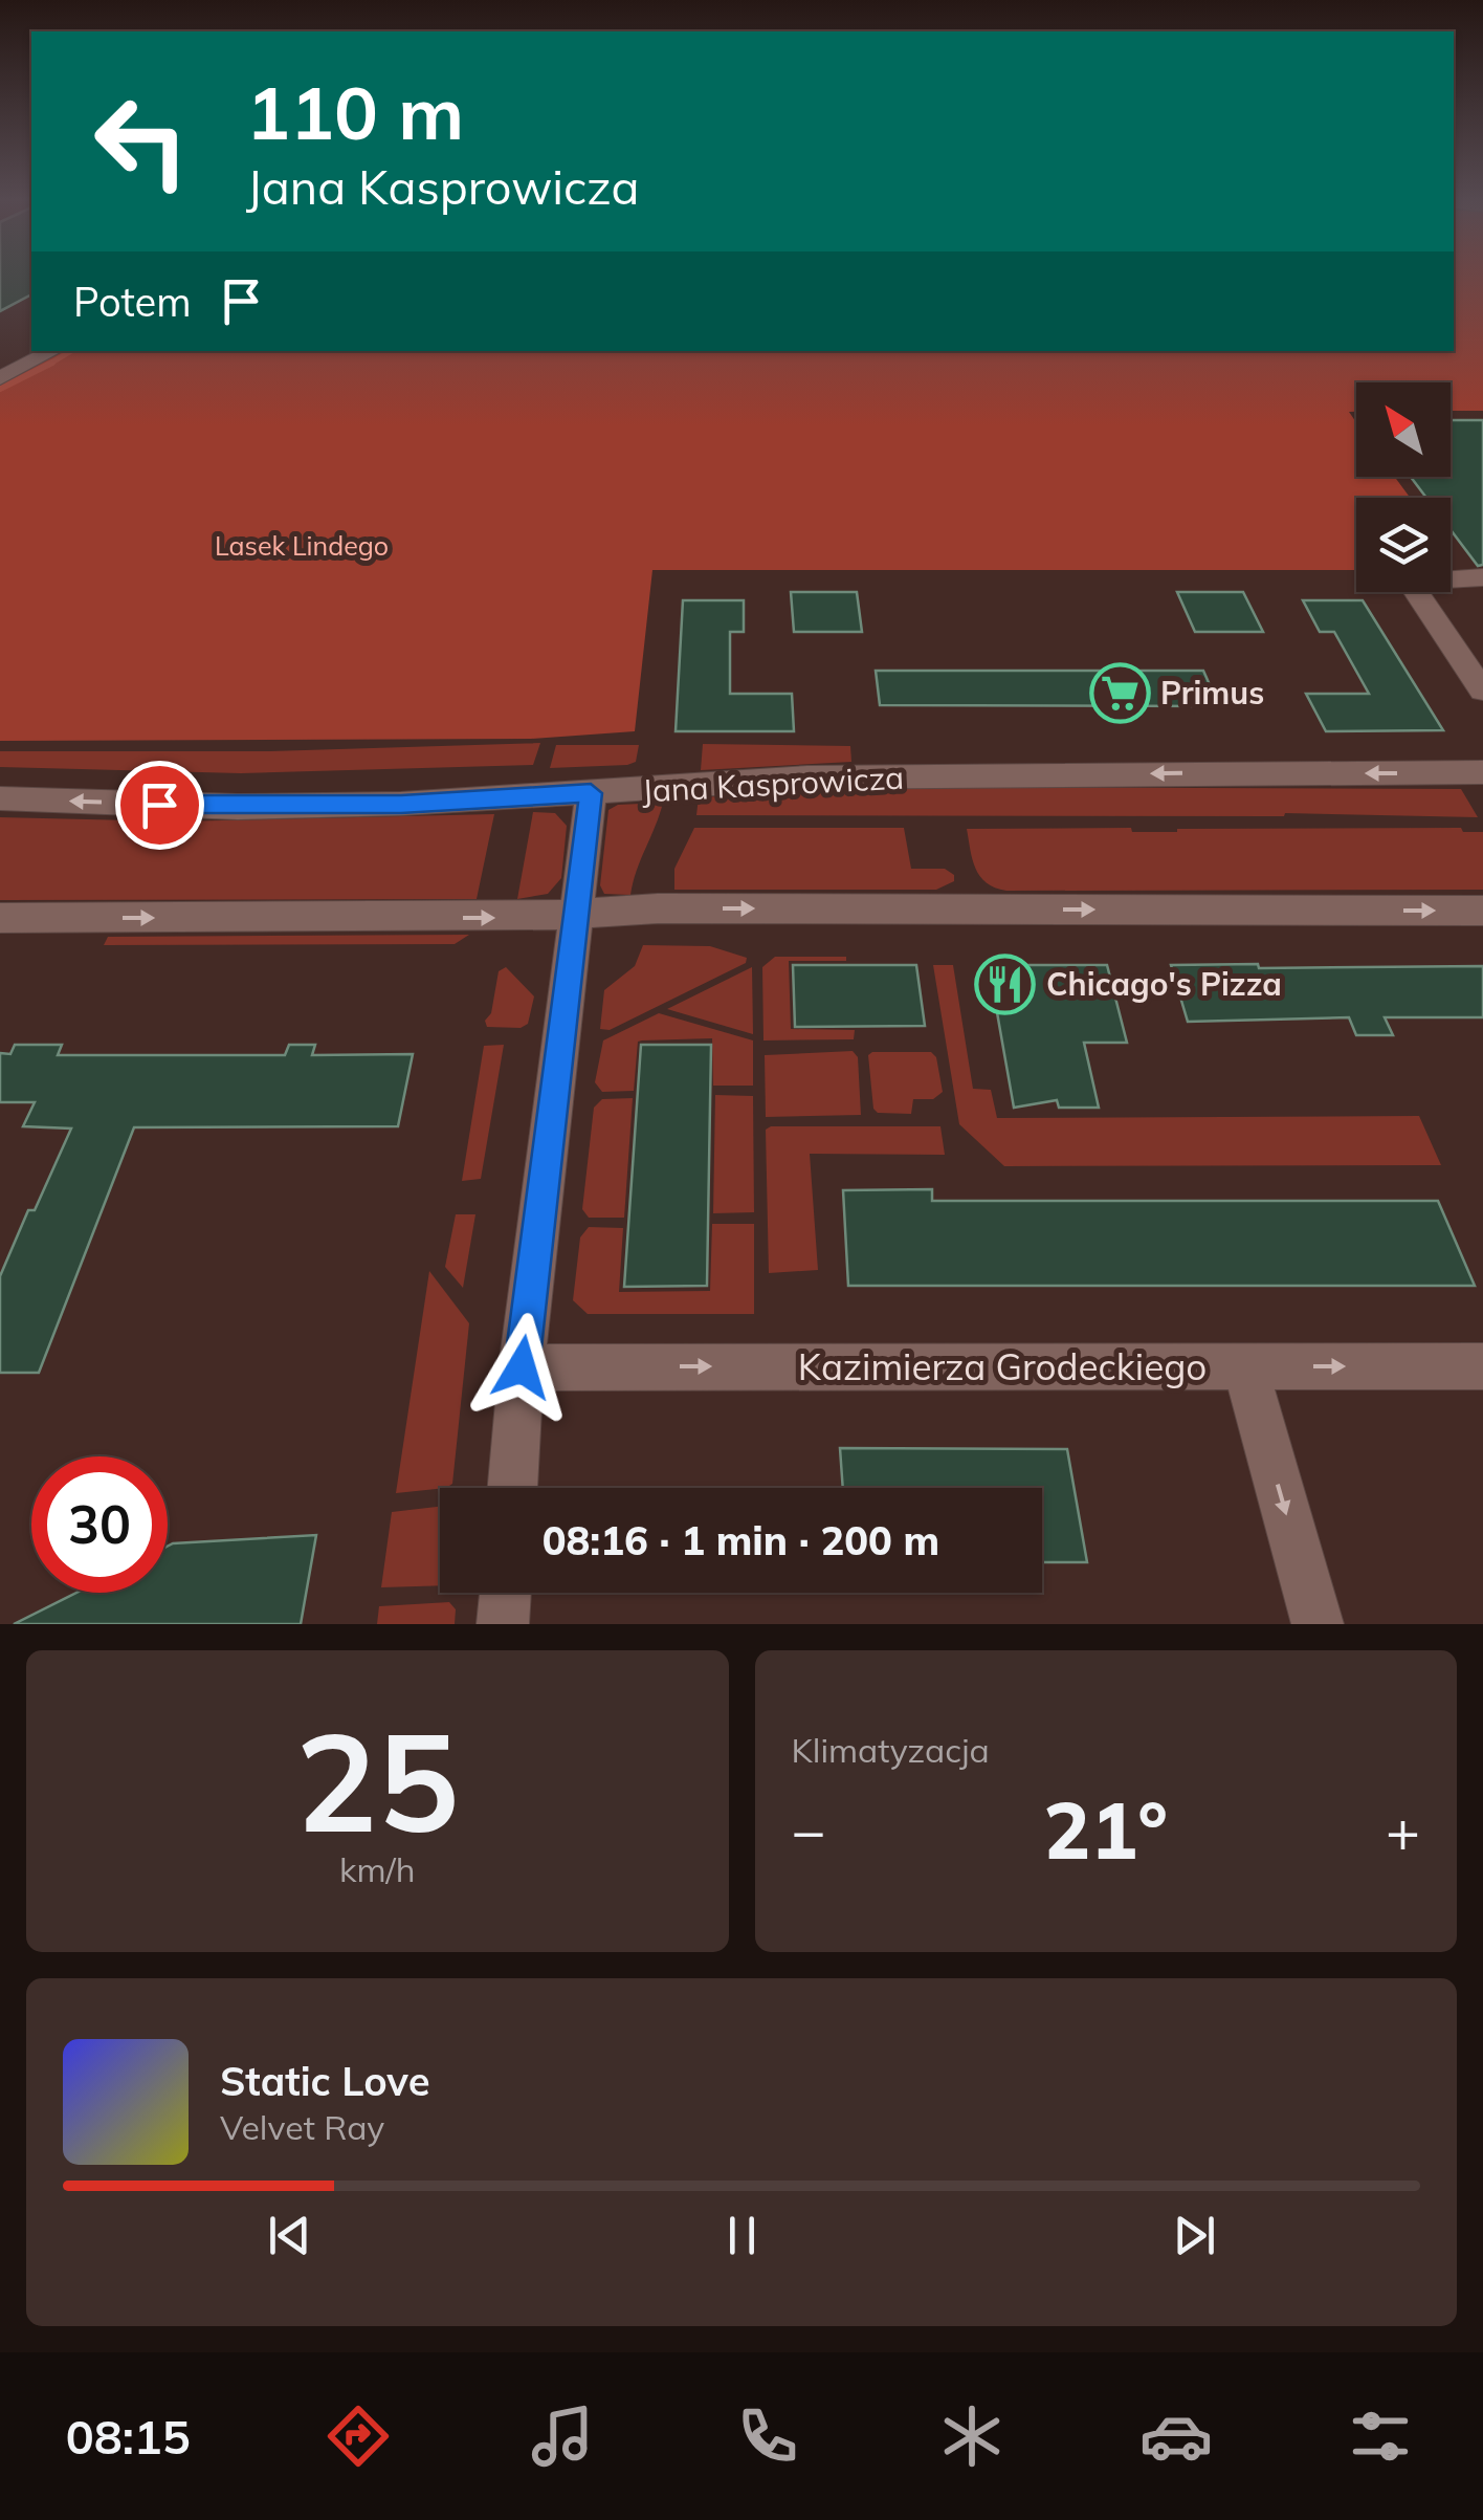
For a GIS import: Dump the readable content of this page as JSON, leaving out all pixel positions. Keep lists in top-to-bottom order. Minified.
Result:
{"streets":{"street":["Jana Kasprowicza","Kazimierza Grodeckiego"]},"one_way":["Kazimierza Grodeckiego"],"parks":["Lasek Lindego"],"places":{"supermarket":["Primus"],"restaurant":["Chicago's Pizza"]},"north":"top left","page":{"turn":["110 m","Jana Kasprowicza"],"then":"Potem","limit":"30","trip":"08:16 · 1 min · 200 m","tile":[["25","km/h"],"Klimatyzacja"],"heat":["−","21°","+"],"song":["Static Love","Velvet Ray"],"tabs":"08:15"}}
